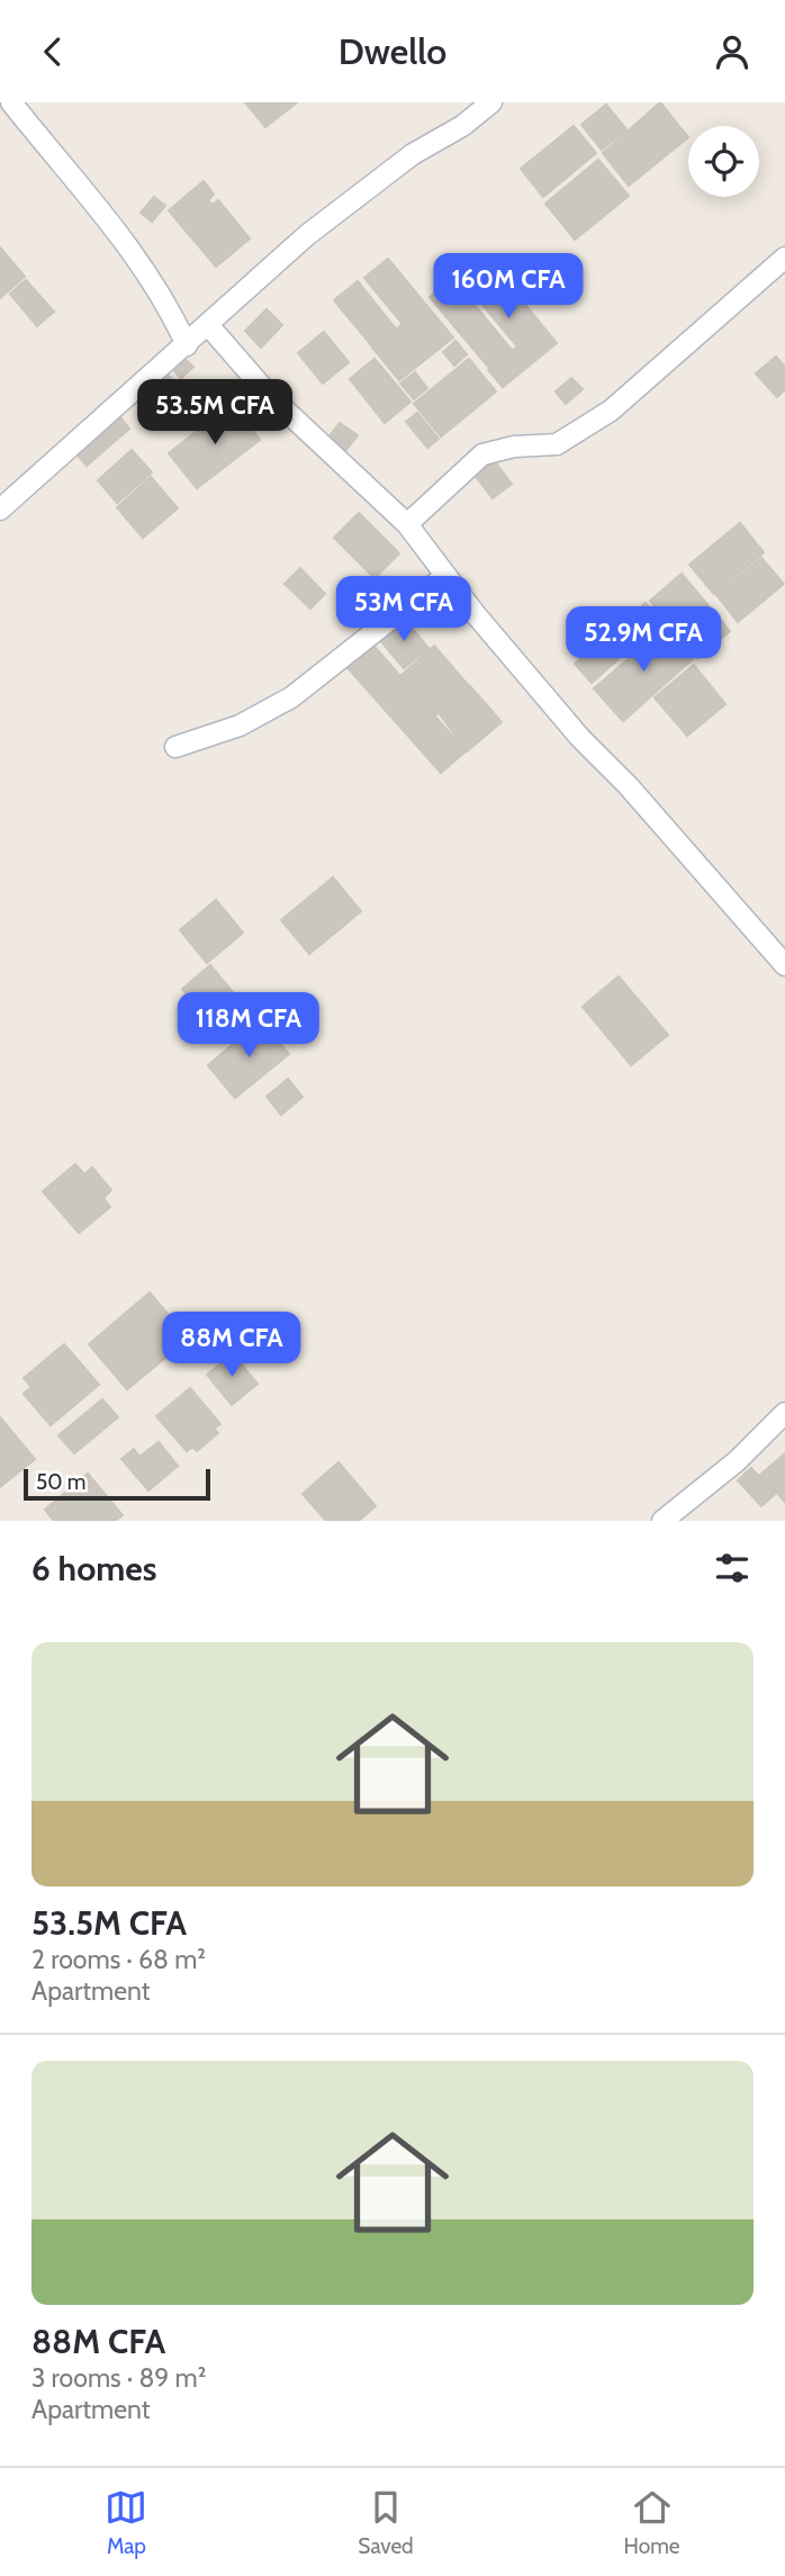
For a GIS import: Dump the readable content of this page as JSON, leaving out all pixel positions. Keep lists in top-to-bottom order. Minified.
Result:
{"scale_bar":"50 m","page":{"header":"Dwello","price":["160M CFA","53.5M CFA","53M CFA","52.9M CFA","118M CFA","88M CFA"],"scale":"50 m","heading":"6 homes","list":[{"name":"53.5M CFA","note":"2 rooms · 68 m² · Apartment"},{"name":"88M CFA","note":"3 rooms · 89 m² · Apartment"}],"tabs":["Map","Saved","Home"]}}
